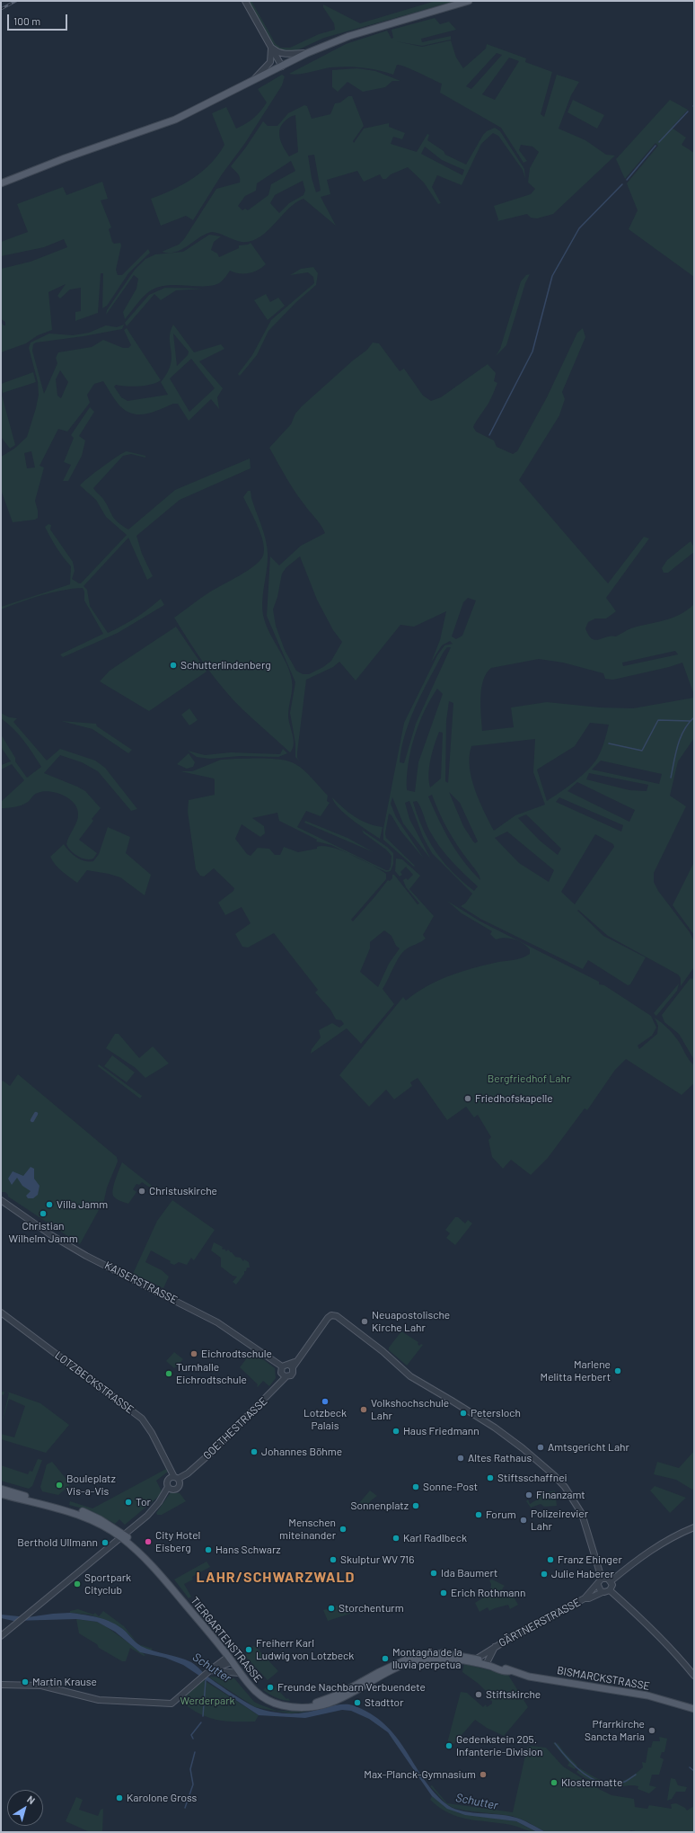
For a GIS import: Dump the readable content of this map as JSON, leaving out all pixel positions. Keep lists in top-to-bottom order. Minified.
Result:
{"streets":{"main road":["TIERGARTENSTRASSE","BISMARCKSTRASSE"],"street":["KAISERSTRASSE","LOTZBECKSTRASSE","GOETHESTRASSE","GÄRTNERSTRASSE"]},"crossings":[["KAISERSTRASSE","GOETHESTRASSE"],["LOTZBECKSTRASSE","GOETHESTRASSE"],["GOETHESTRASSE","GÄRTNERSTRASSE"],["GÄRTNERSTRASSE","TIERGARTENSTRASSE"],["GÄRTNERSTRASSE","BISMARCKSTRASSE"],["TIERGARTENSTRASSE","BISMARCKSTRASSE"]],"districts":["LAHR/SCHWARZWALD"],"water":["Schutter"],"parks":["Bergfriedhof Lahr","Werderpark"],"places":["Schutterlindenberg","Friedhofskapelle","Christuskirche","Villa Jamm","Christian Wilhelm Jamm","Neuapostolische Kirche Lahr","Eichrodtschule","Marlene Melitta Herbert","Turnhalle Eichrodtschule","Lotzbeck Palais","Volkshochschule Lahr","Petersloch","Haus Friedmann","Amtsgericht Lahr","Johannes Böhme","Altes Rathaus","Stiftsschaffnei","Bouleplatz Vis-a-Vis","Sonne-Post","Finanzamt","Tor","Sonnenplatz","Forum","Polizeirevier Lahr","Menschen miteinander","Karl Radlbeck","City Hotel Eisberg","Berthold Ullmann","Hans Schwarz","Skulptur WV 716","Franz Ehinger","Ida Baumert","Julie Haberer","Sportpark Cityclub","Erich Rothmann","Storchenturm","Freiherr Karl Ludwig von Lotzbeck","Montagña de la lluvia perpetua","Martin Krause","Freunde Nachbarn Verbuendete","Stiftskirche","Stadttor","Pfarrkirche Sancta Maria","Gedenkstein 205. Infanterie-Division","Max-Planck-Gymnasium","Klostermatte","Karolone Gross"],"scale_bar":"100 m","north":"top right"}
